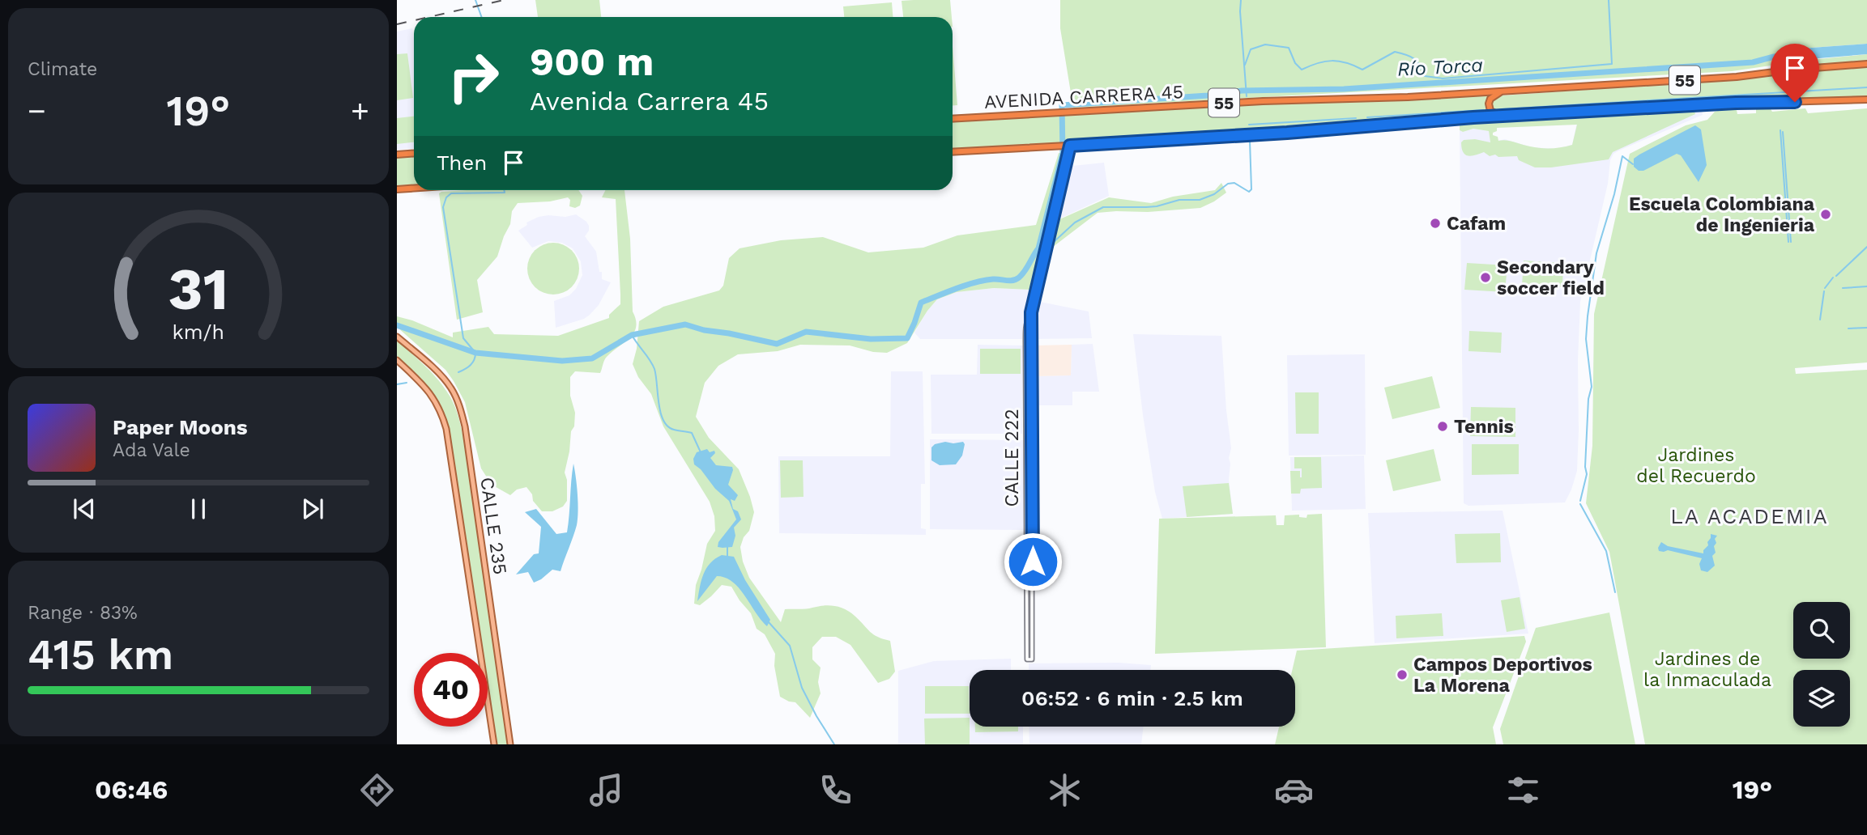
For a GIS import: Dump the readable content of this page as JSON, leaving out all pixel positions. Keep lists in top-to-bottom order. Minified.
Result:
{"streets":{"highway":["55","AVENIDA CARRERA 45"],"main road":["CALLE 235"],"street":["CALLE 222"]},"crossings":[["55","CALLE 222"]],"districts":["LA ACADEMIA"],"water":["Río Torca"],"parks":["Jardines del Recuerdo","Jardines de la Inmaculada"],"places":["Escuela Colombiana de Ingenieria","Cafam","Secondary soccer field","Tennis","Campos Deportivos La Morena"],"page":{"tile":["Climate",["Range · 83%","415 km"]],"turn":["900 m","Avenida Carrera 45"],"heat":["−","19°","+"],"then":"Then","song":["Paper Moons","Ada Vale"],"limit":"40","trip":"06:52 · 6 min · 2.5 km","tabs":["06:46","19°"],"gauge":["31","km/h"]}}
